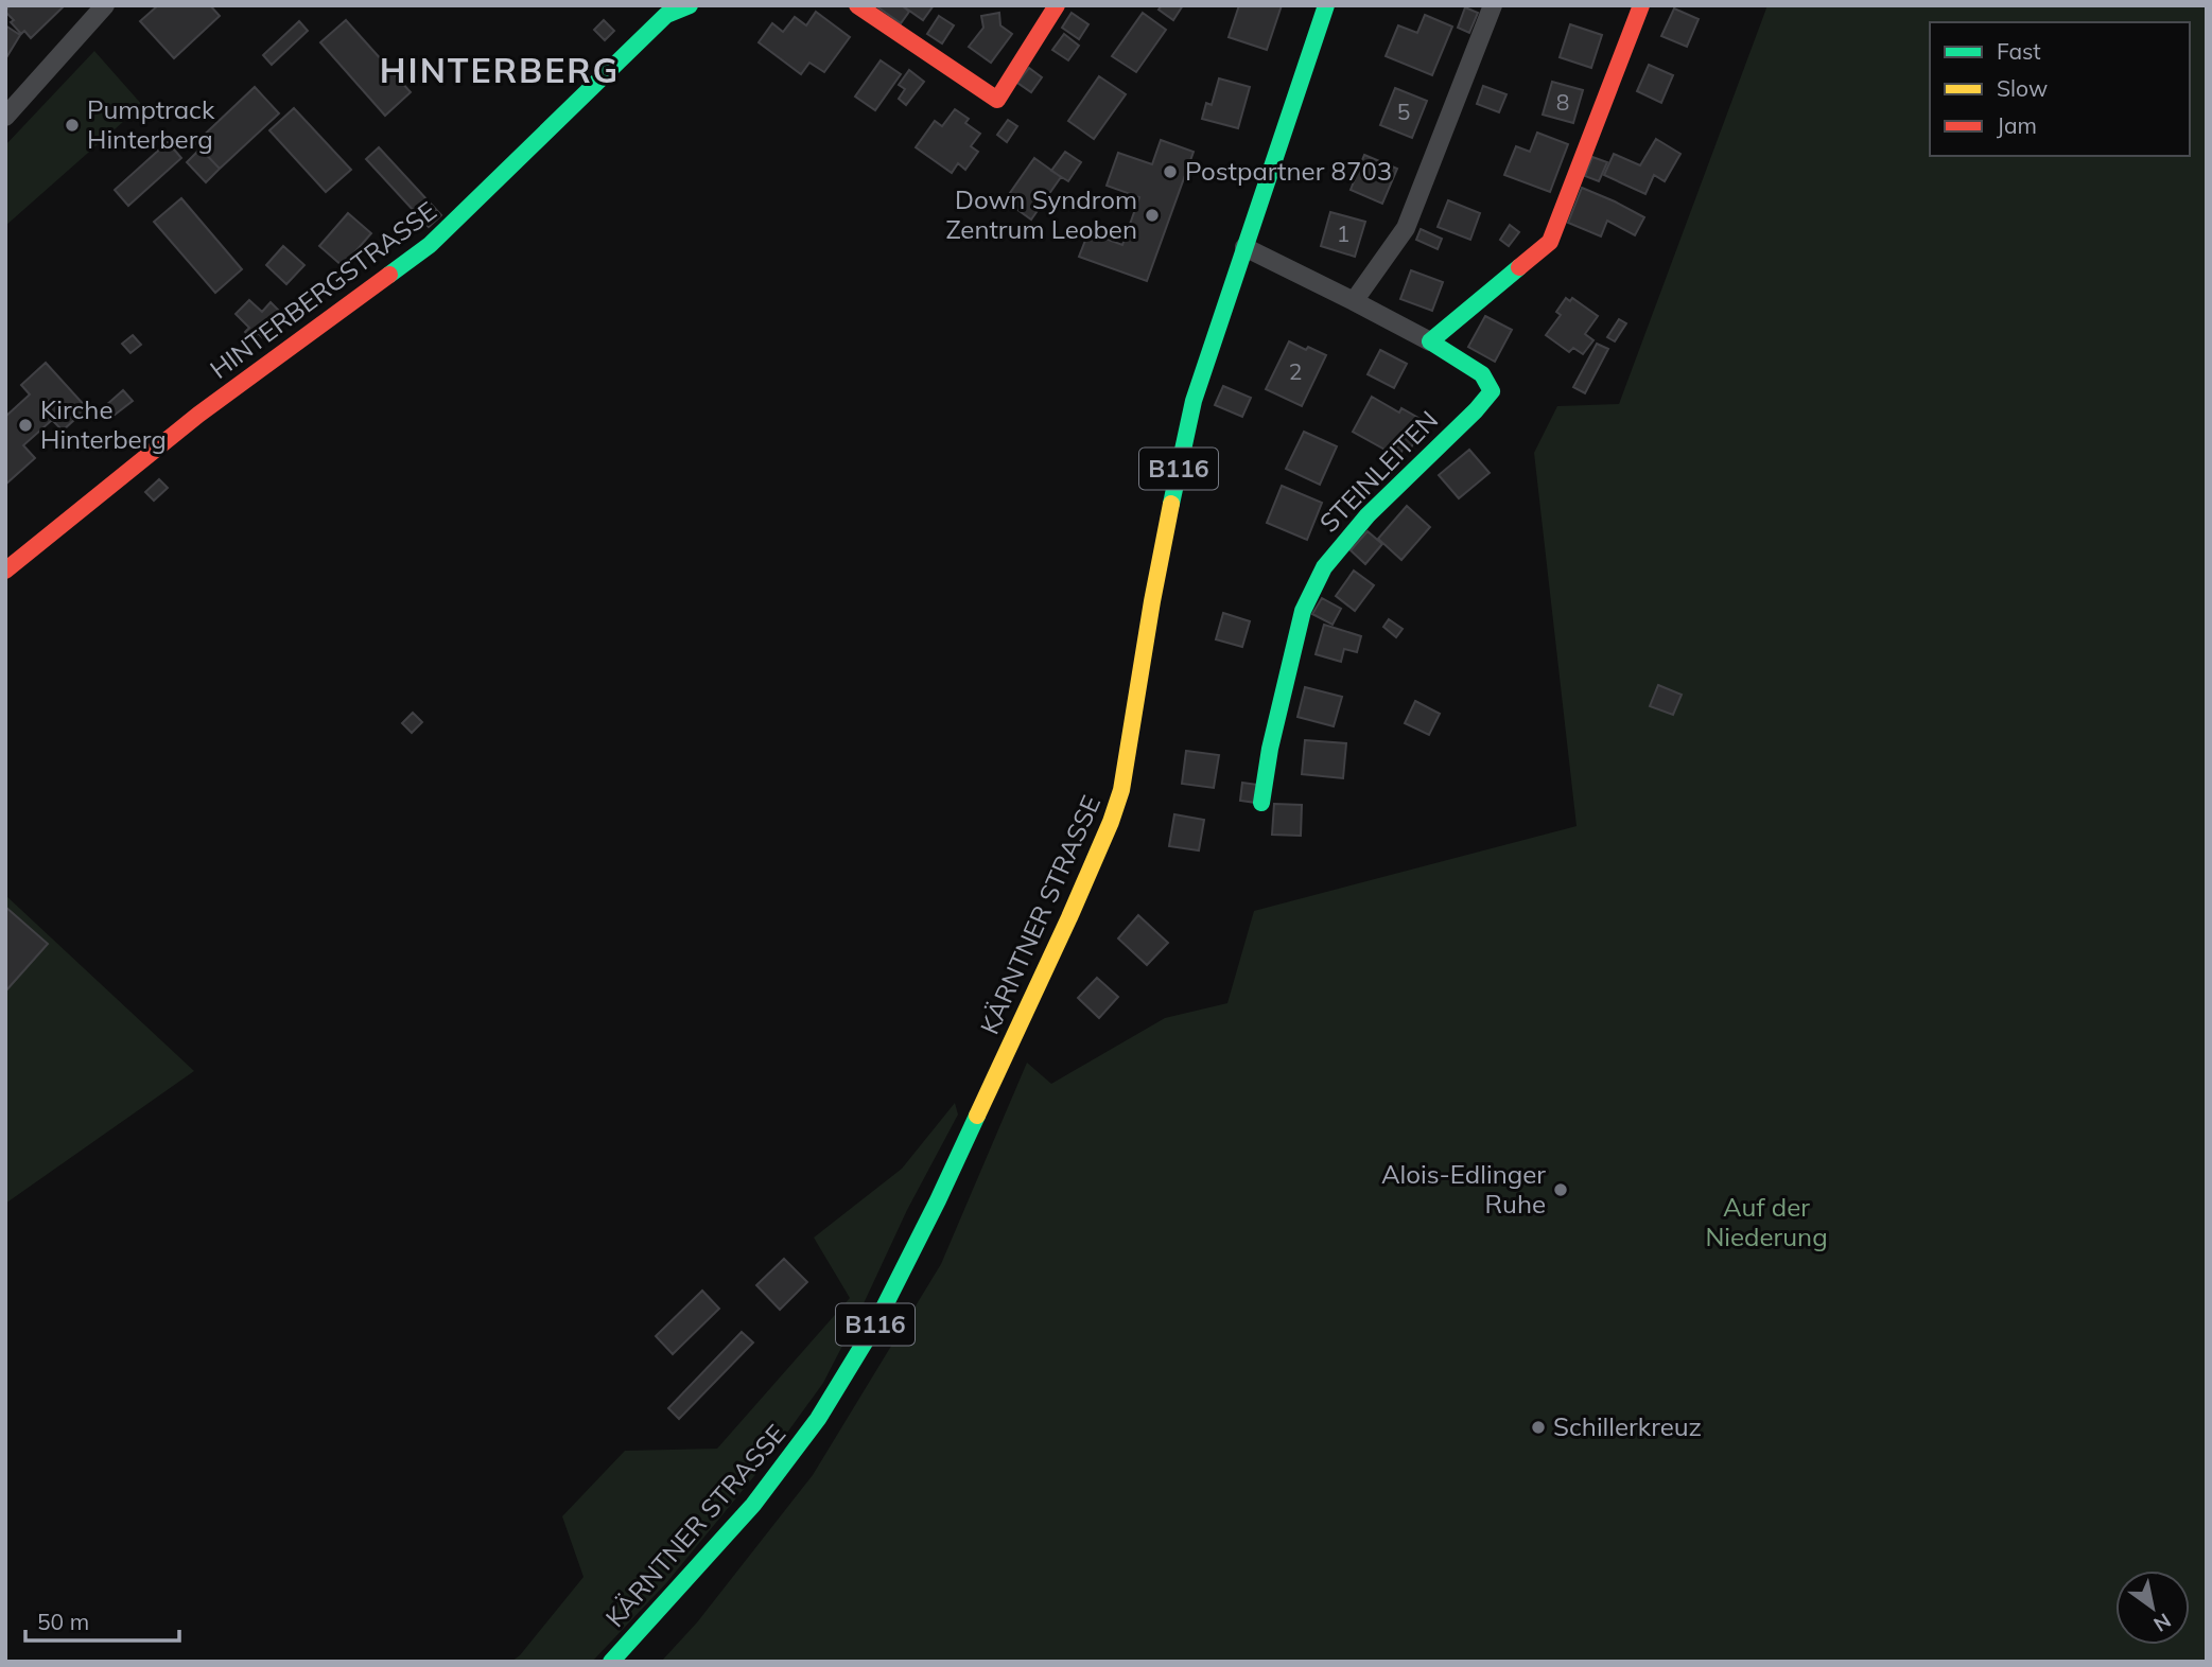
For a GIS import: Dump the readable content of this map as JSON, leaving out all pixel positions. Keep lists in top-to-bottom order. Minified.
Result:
{"streets":{"street":["HINTERBERGSTRASSE","B116","STEINLEITEN","KÄRNTNER STRASSE"]},"crossings":[["STEINLEITEN","KÄRNTNER STRASSE"]],"districts":["HINTERBERG"],"parks":["Auf der Niederung"],"places":["Pumptrack Hinterberg","Postpartner 8703","Down Syndrom Zentrum Leoben","Kirche Hinterberg","Alois-Edlinger Ruhe","Schillerkreuz"],"house_numbers":["8","5","1","2"],"legend":["Fast","Slow","Jam"],"scale_bar":"50 m","north":"bottom right"}
